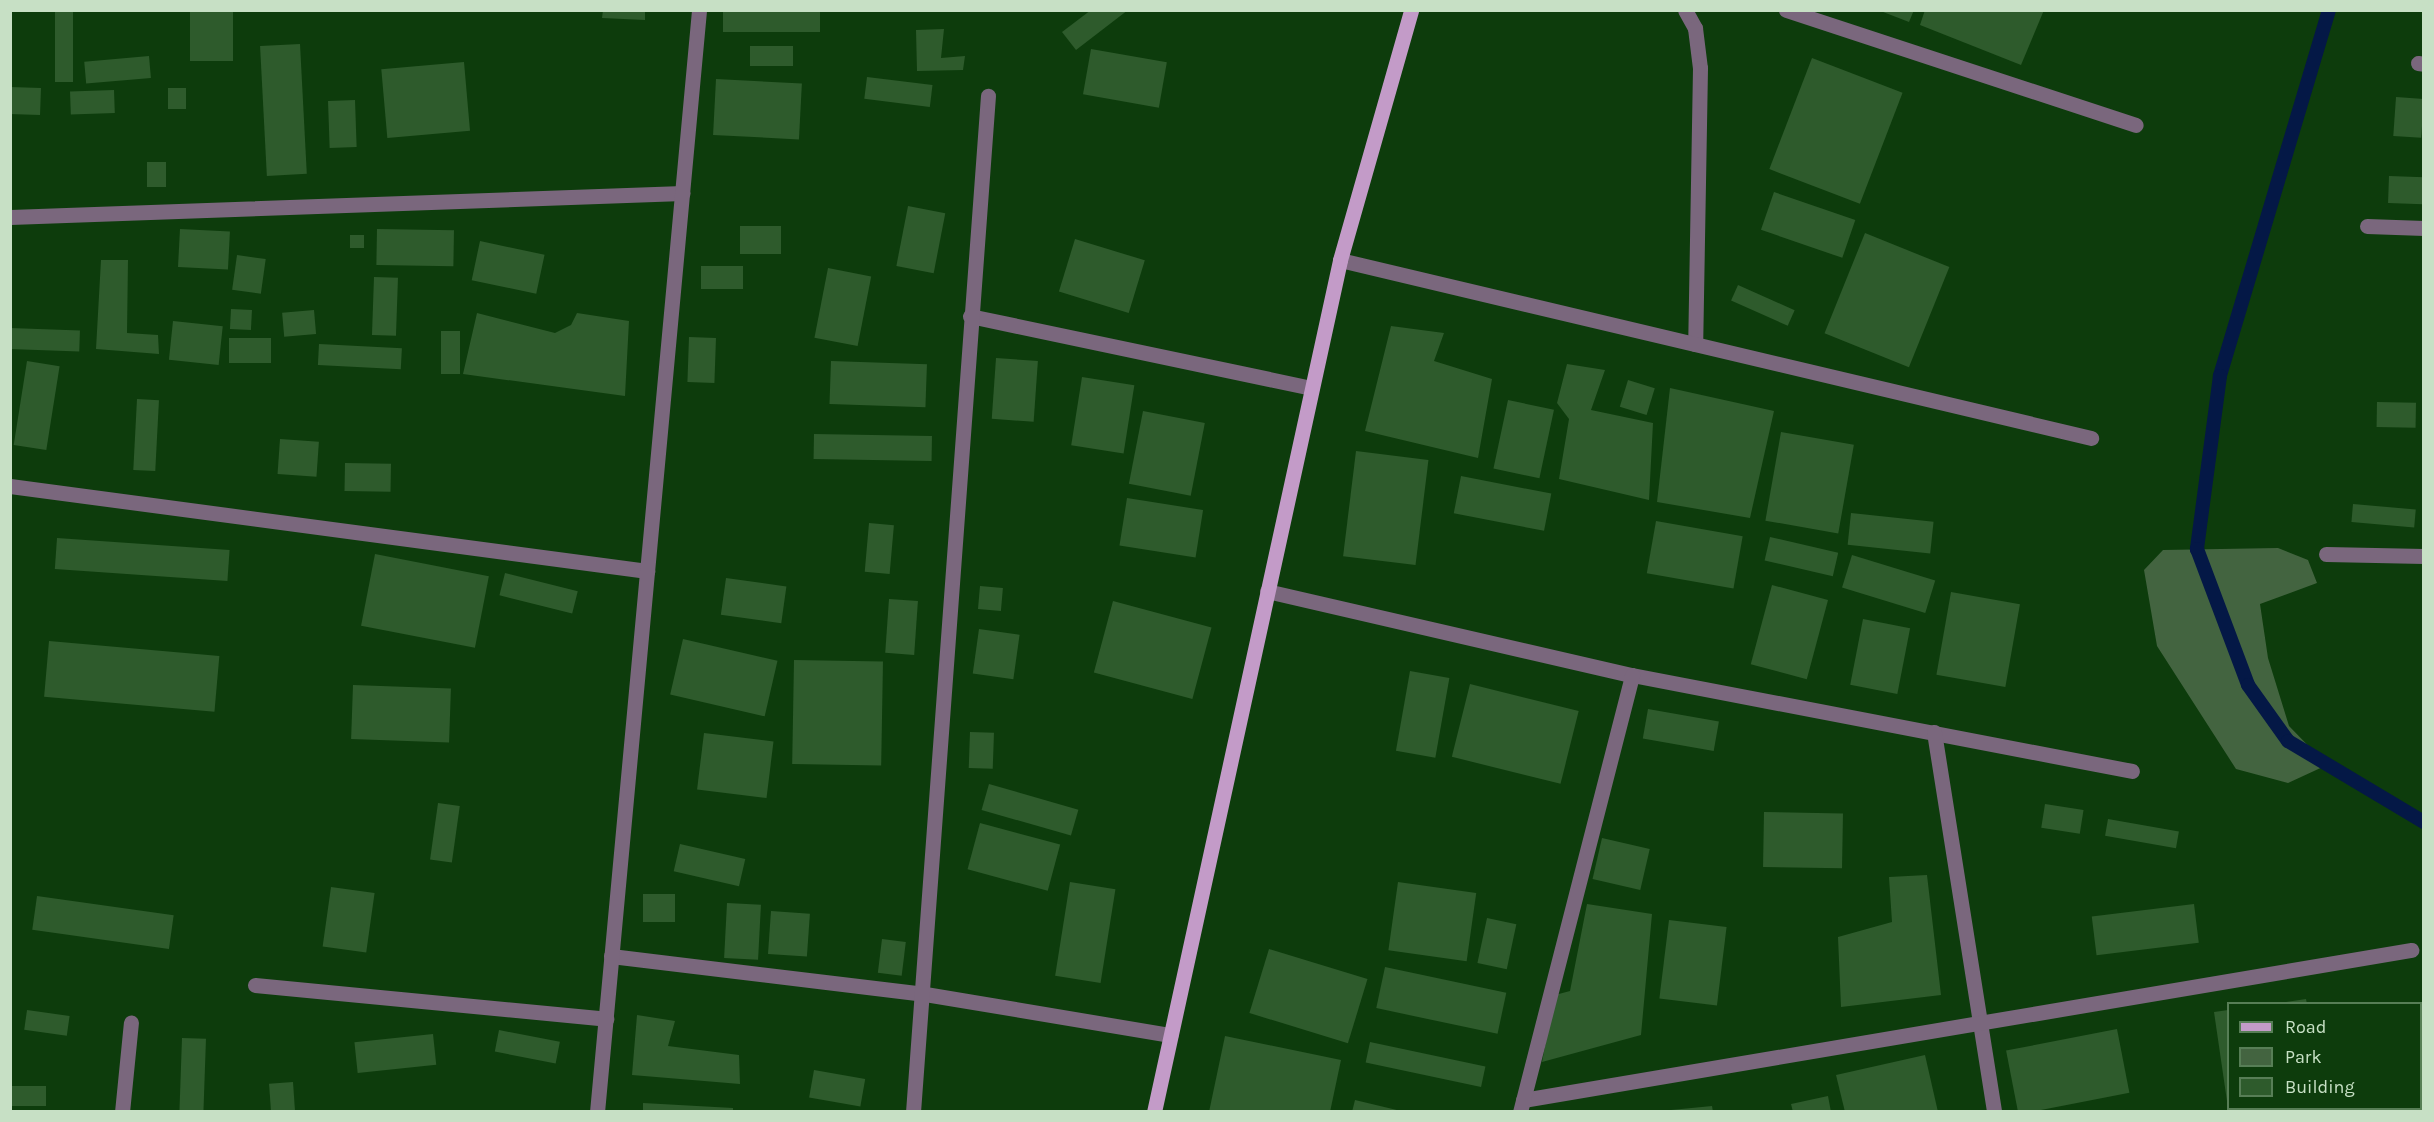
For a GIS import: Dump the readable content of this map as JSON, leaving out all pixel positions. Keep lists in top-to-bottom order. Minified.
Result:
{"legend":["Road","Park","Building"]}
